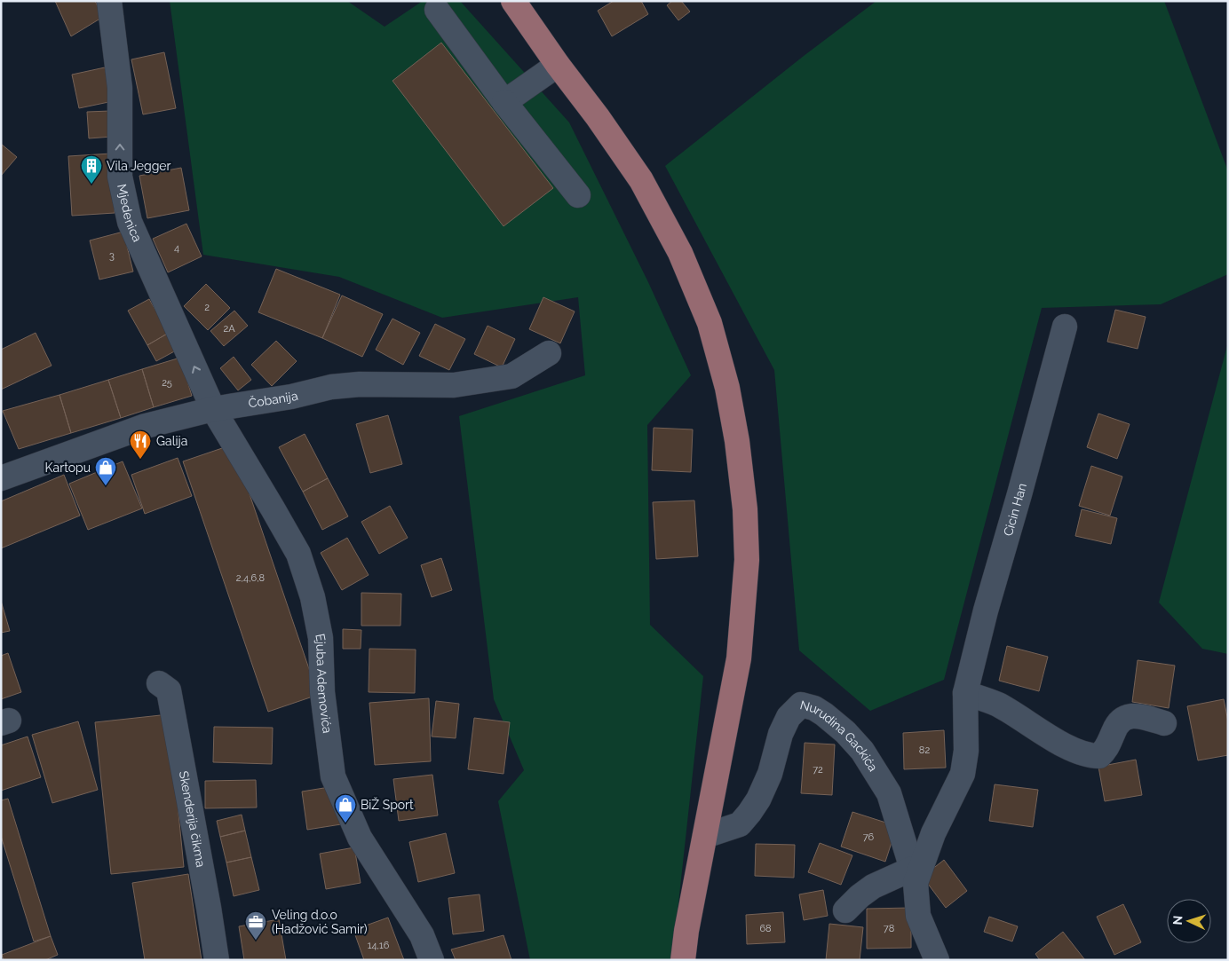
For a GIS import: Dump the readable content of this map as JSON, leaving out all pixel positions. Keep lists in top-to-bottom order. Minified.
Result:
{"streets":{"street":["Mjedenica","Čobanija","Cicin Han","Ejuba Ademovića","Nurudina Gackića","Skenderija čikma"]},"crossings":[["Mjedenica","Čobanija"],["Mjedenica","Ejuba Ademovića"],["Čobanija","Ejuba Ademovića"],["Cicin Han","Nurudina Gackića"]],"one_way":["Mjedenica"],"places":{"building":["Vila Jegger"],"restaurant":["Galija"],"shop":["Kartopu","BiŽ Sport"],"office":["Veling d.o.o (Hadžović Samir)"]},"house_numbers":["4","3","2","2A","25","2,4,6,8","82","72","76","68","78","14,16"],"north":"left"}
